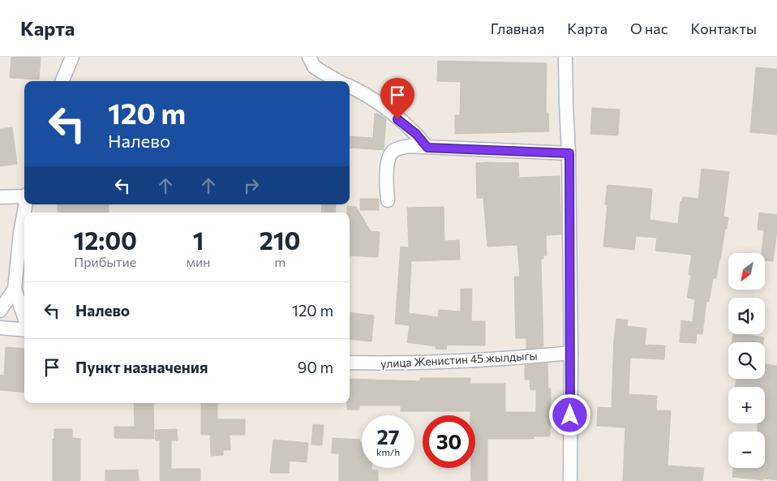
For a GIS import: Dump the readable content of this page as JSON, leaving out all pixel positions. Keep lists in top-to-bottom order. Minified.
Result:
{"streets":{"street":["улица Женистин 45 жылдыгы"]},"north":"bottom left","page":{"header":"Карта","nav":["Главная","Карта","О нас","Контакты"],"turn":["120 m","Налево"],"eta":["12:00","Прибытие","1","мин","210","m"],"map_buttons":["+","−"],"list":[{"name":"Налево","value":"120 m"},{"name":"Пункт назначения","value":"90 m"}],"speed":"27 km/h","limit":"30"}}
